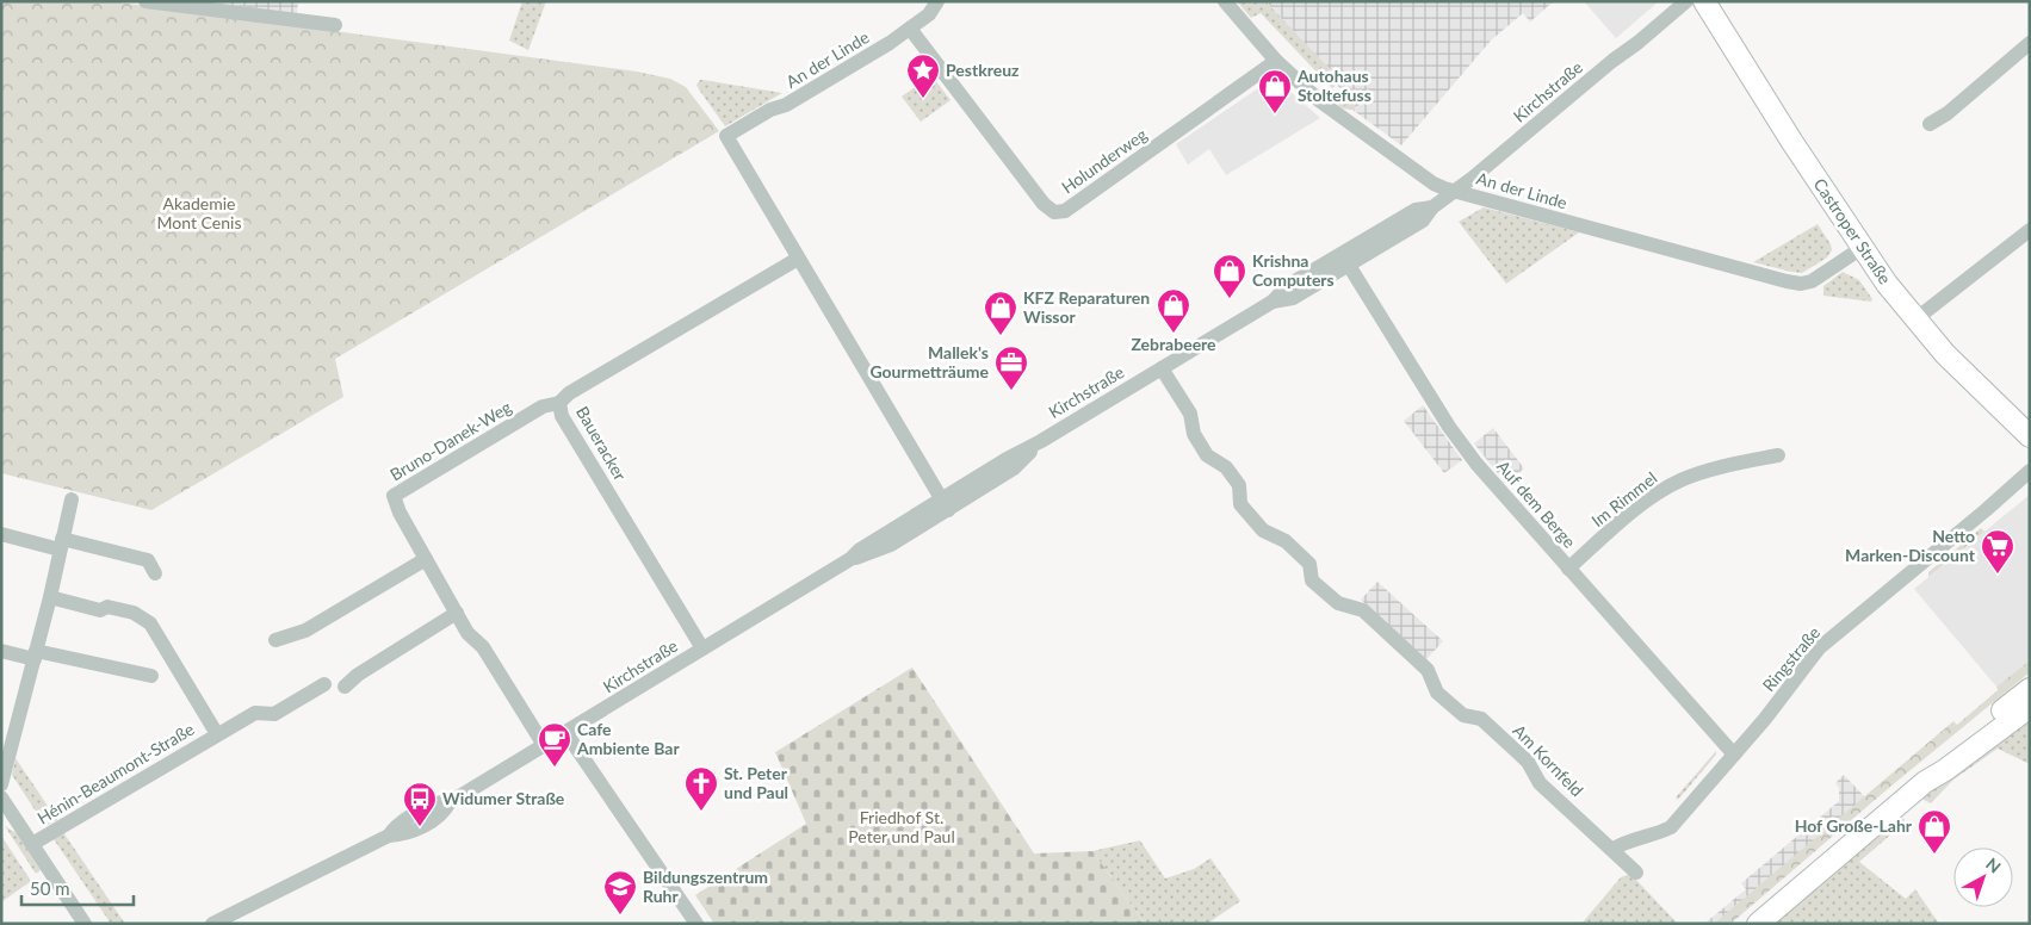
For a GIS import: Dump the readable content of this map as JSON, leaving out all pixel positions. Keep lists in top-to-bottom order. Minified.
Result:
{"streets":{"main road":["Castroper Straße"],"street":["An der Linde","Kirchstraße","Holunderweg","Bruno-Danek-Weg","Baueracker","Im Rimmel","Auf dem Berge","Ringstraße","Am Kornfeld","Hénin-Beaumont-Straße"]},"crossings":[["An der Linde","Kirchstraße"],["An der Linde","Holunderweg"],["An der Linde","Castroper Straße"],["An der Linde","Baueracker"],["Kirchstraße","Bruno-Danek-Weg"],["Kirchstraße","Baueracker"],["Kirchstraße","Auf dem Berge"],["Kirchstraße","Am Kornfeld"],["Bruno-Danek-Weg","Baueracker"],["Im Rimmel","Auf dem Berge"],["Auf dem Berge","Ringstraße"],["Ringstraße","Am Kornfeld"]],"parks":["Akademie Mont Cenis","Friedhof St. Peter und Paul"],"places":{"place":["Pestkreuz"],"shop":["Autohaus Stoltefuss","Krishna Computers","Zebrabeere","KFZ Reparaturen Wissor","Hof Große-Lahr"],"office":["Mallek's Gourmetträume"],"supermarket":["Netto Marken-Discount"],"cafe":["Cafe Ambiente Bar"],"church":["St. Peter und Paul"],"bus stop":["Widumer Straße"],"school or university":["Bildungszentrum Ruhr"]},"scale_bar":"50 m","north":"top right"}
